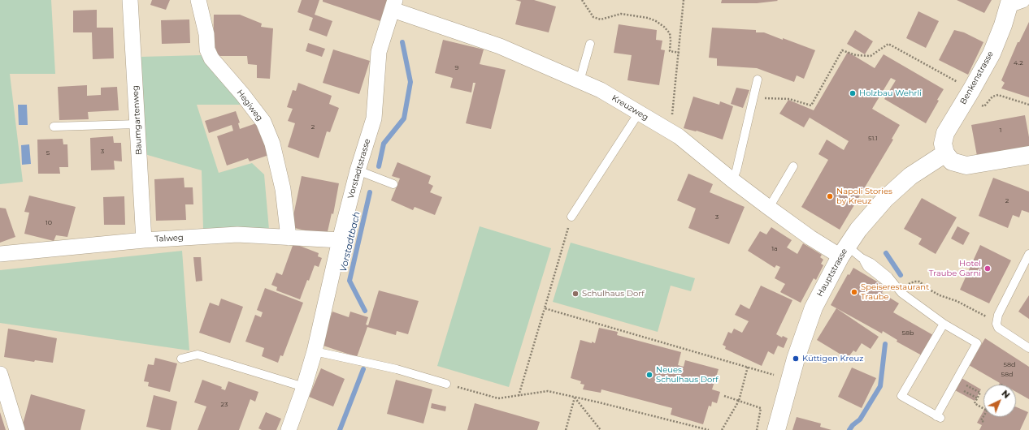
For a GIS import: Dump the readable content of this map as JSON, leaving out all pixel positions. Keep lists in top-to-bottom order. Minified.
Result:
{"streets":{"street":["Benkenstrasse","Hegiweg","Kreuzweg","Baumgartenweg","Vorstadtstrasse","Talweg","Hauptstrasse"]},"crossings":[["Benkenstrasse","Hauptstrasse"],["Hegiweg","Talweg"],["Kreuzweg","Vorstadtstrasse"],["Kreuzweg","Hauptstrasse"],["Baumgartenweg","Talweg"],["Vorstadtstrasse","Talweg"]],"water":["Vorstadtbach"],"places":["Holzbau Wehrli","Napoli Stories by Kreuz","Hotel Traube Garni","Speiserestaurant Traube","Schulhaus Dorf","Küttigen Kreuz","Neues Schulhaus Dorf"],"house_numbers":["4.2","9","2","1","51.1","3","5","2","3","10","1a","58b","58d","58d","23"],"north":"top right"}
